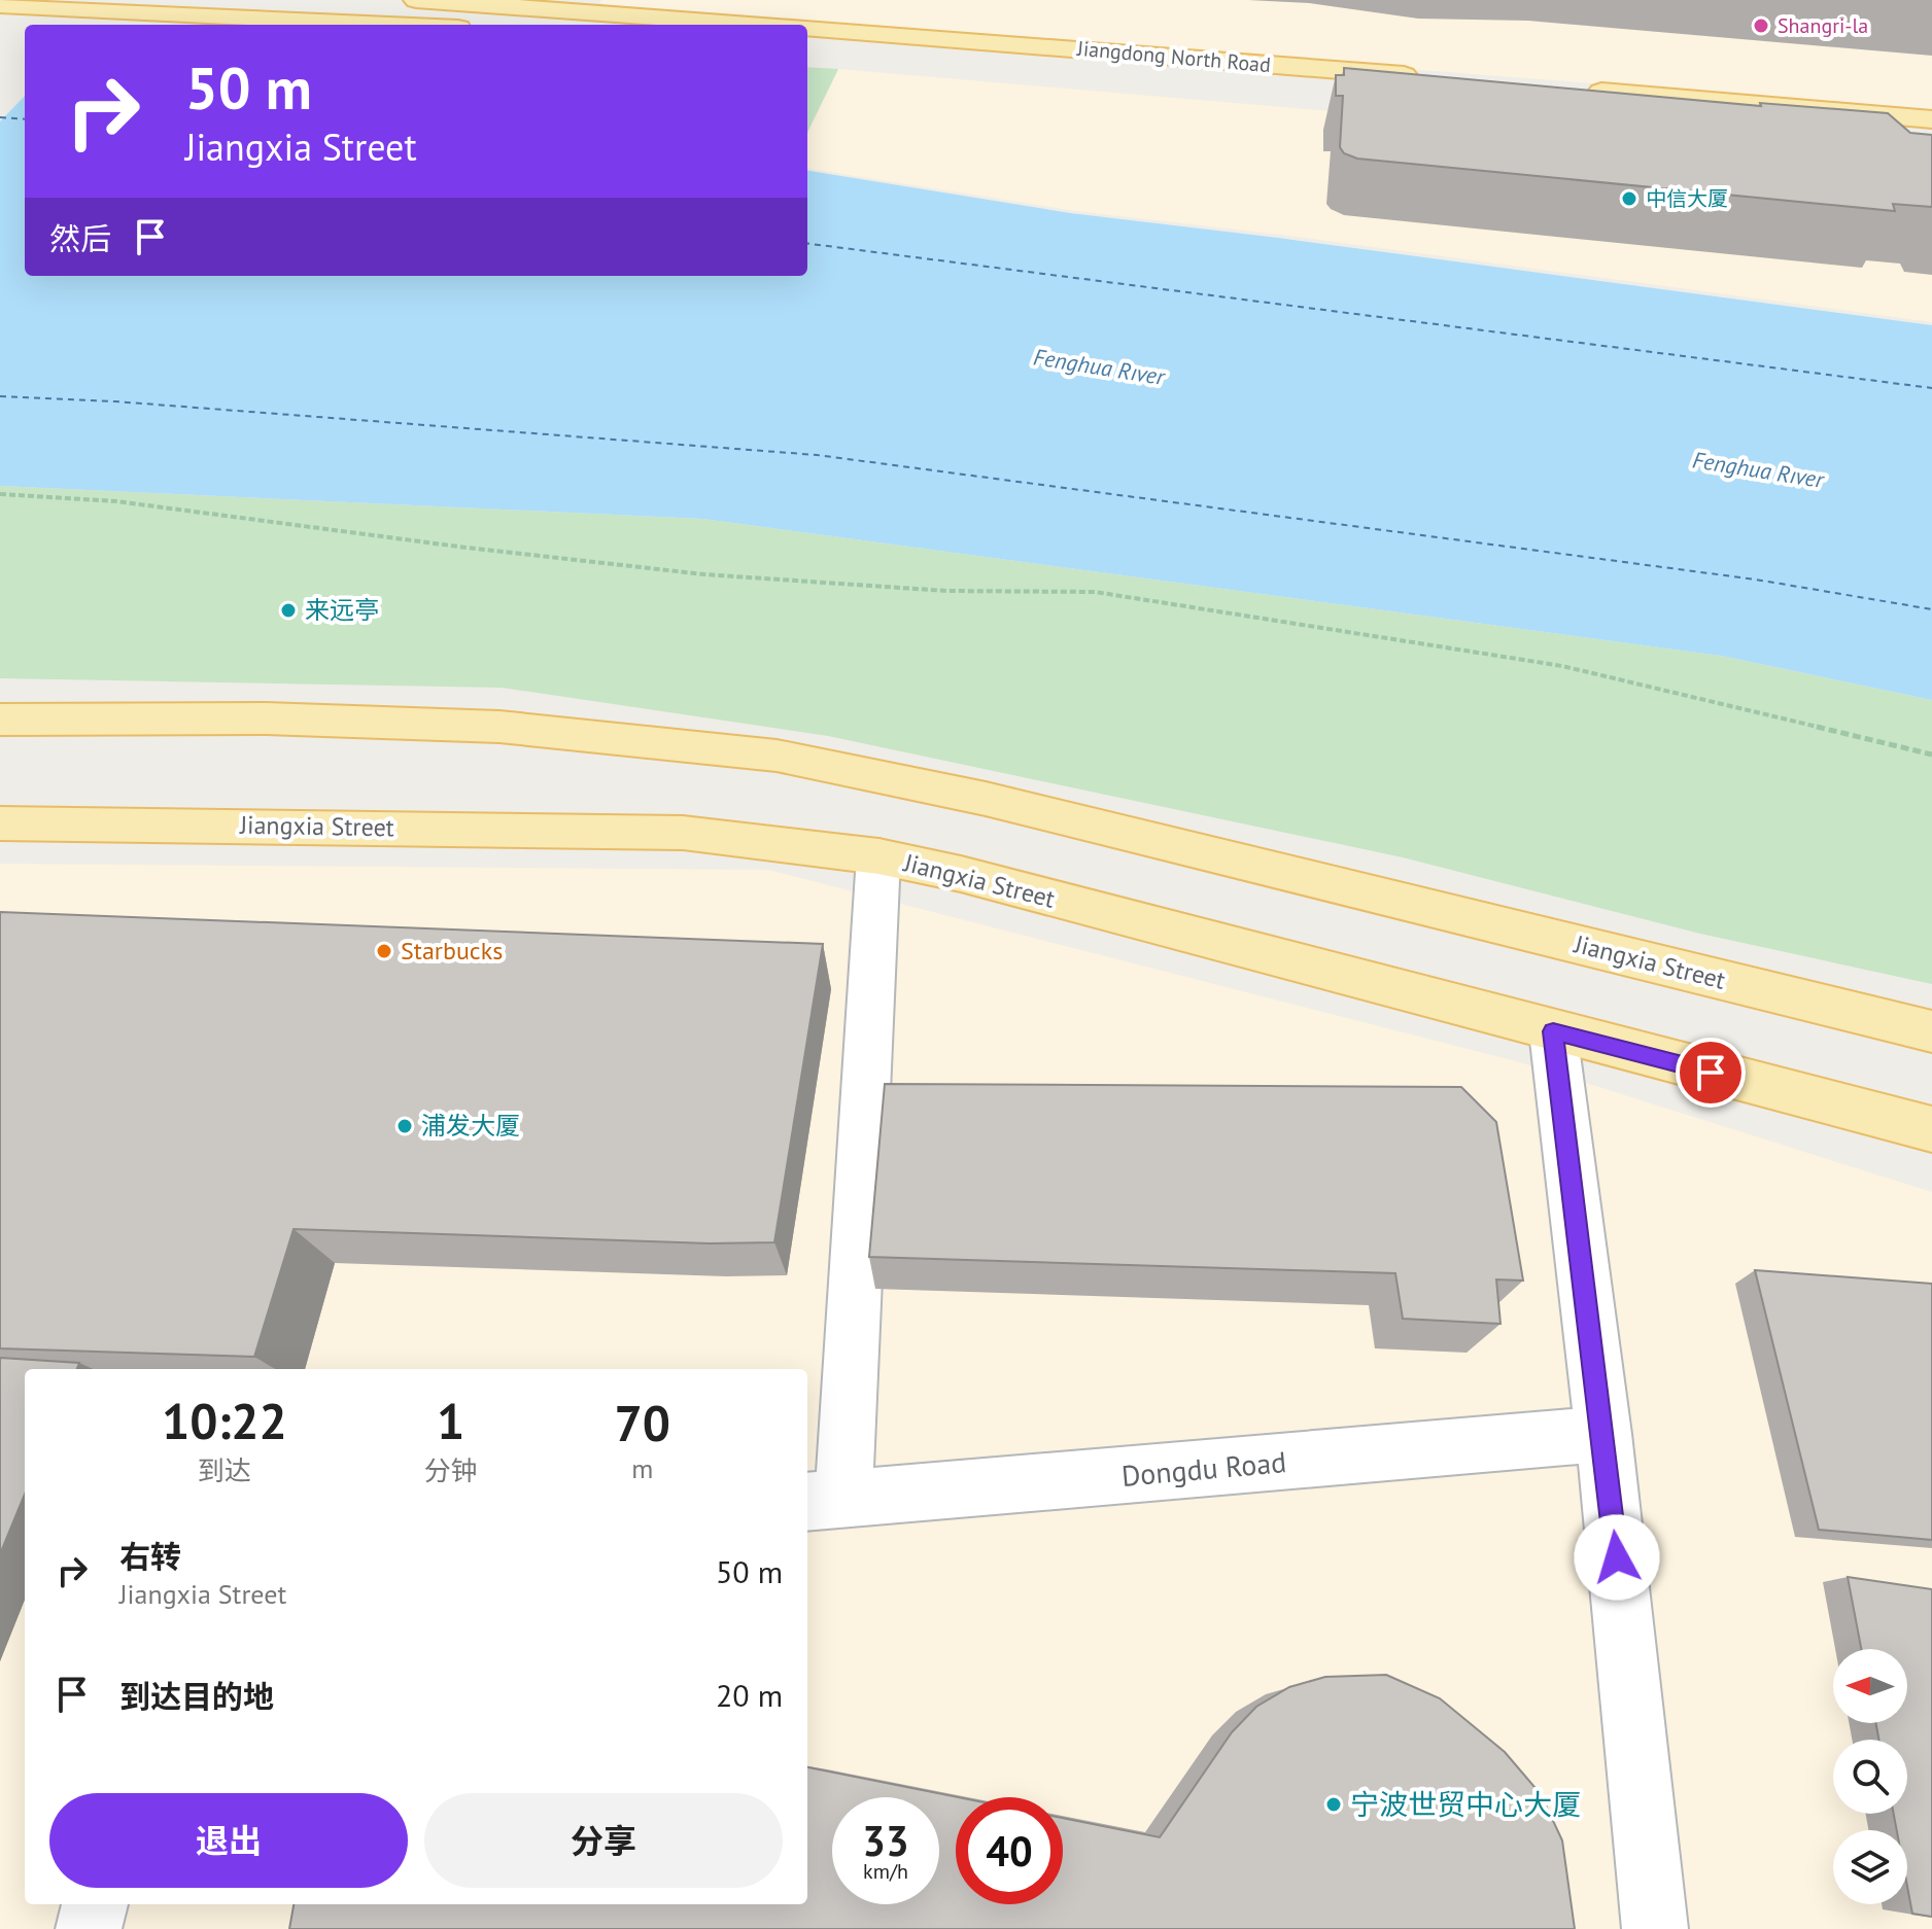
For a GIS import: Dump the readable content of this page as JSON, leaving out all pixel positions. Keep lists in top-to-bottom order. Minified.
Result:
{"streets":{"main road":["Jiangdong North Road","Jiangxia Street"],"street":["Dongdu Road"]},"water":["Fenghua Rıver"],"places":["Shangri-la","中信大厦","来远亭","Starbucks","浦发大厦","宁波世贸中心大厦"],"north":"left","page":{"turn":["50 m","Jiangxia Street"],"then":"然后","eta":["10:22","到达","1","分钟","70","m"],"list":[{"name":"右转","note":"Jiangxia Street","value":"50 m"},{"name":"到达目的地","value":"20 m"}],"buttons":["退出","分享"],"speed":"33 km/h","limit":"40"}}
